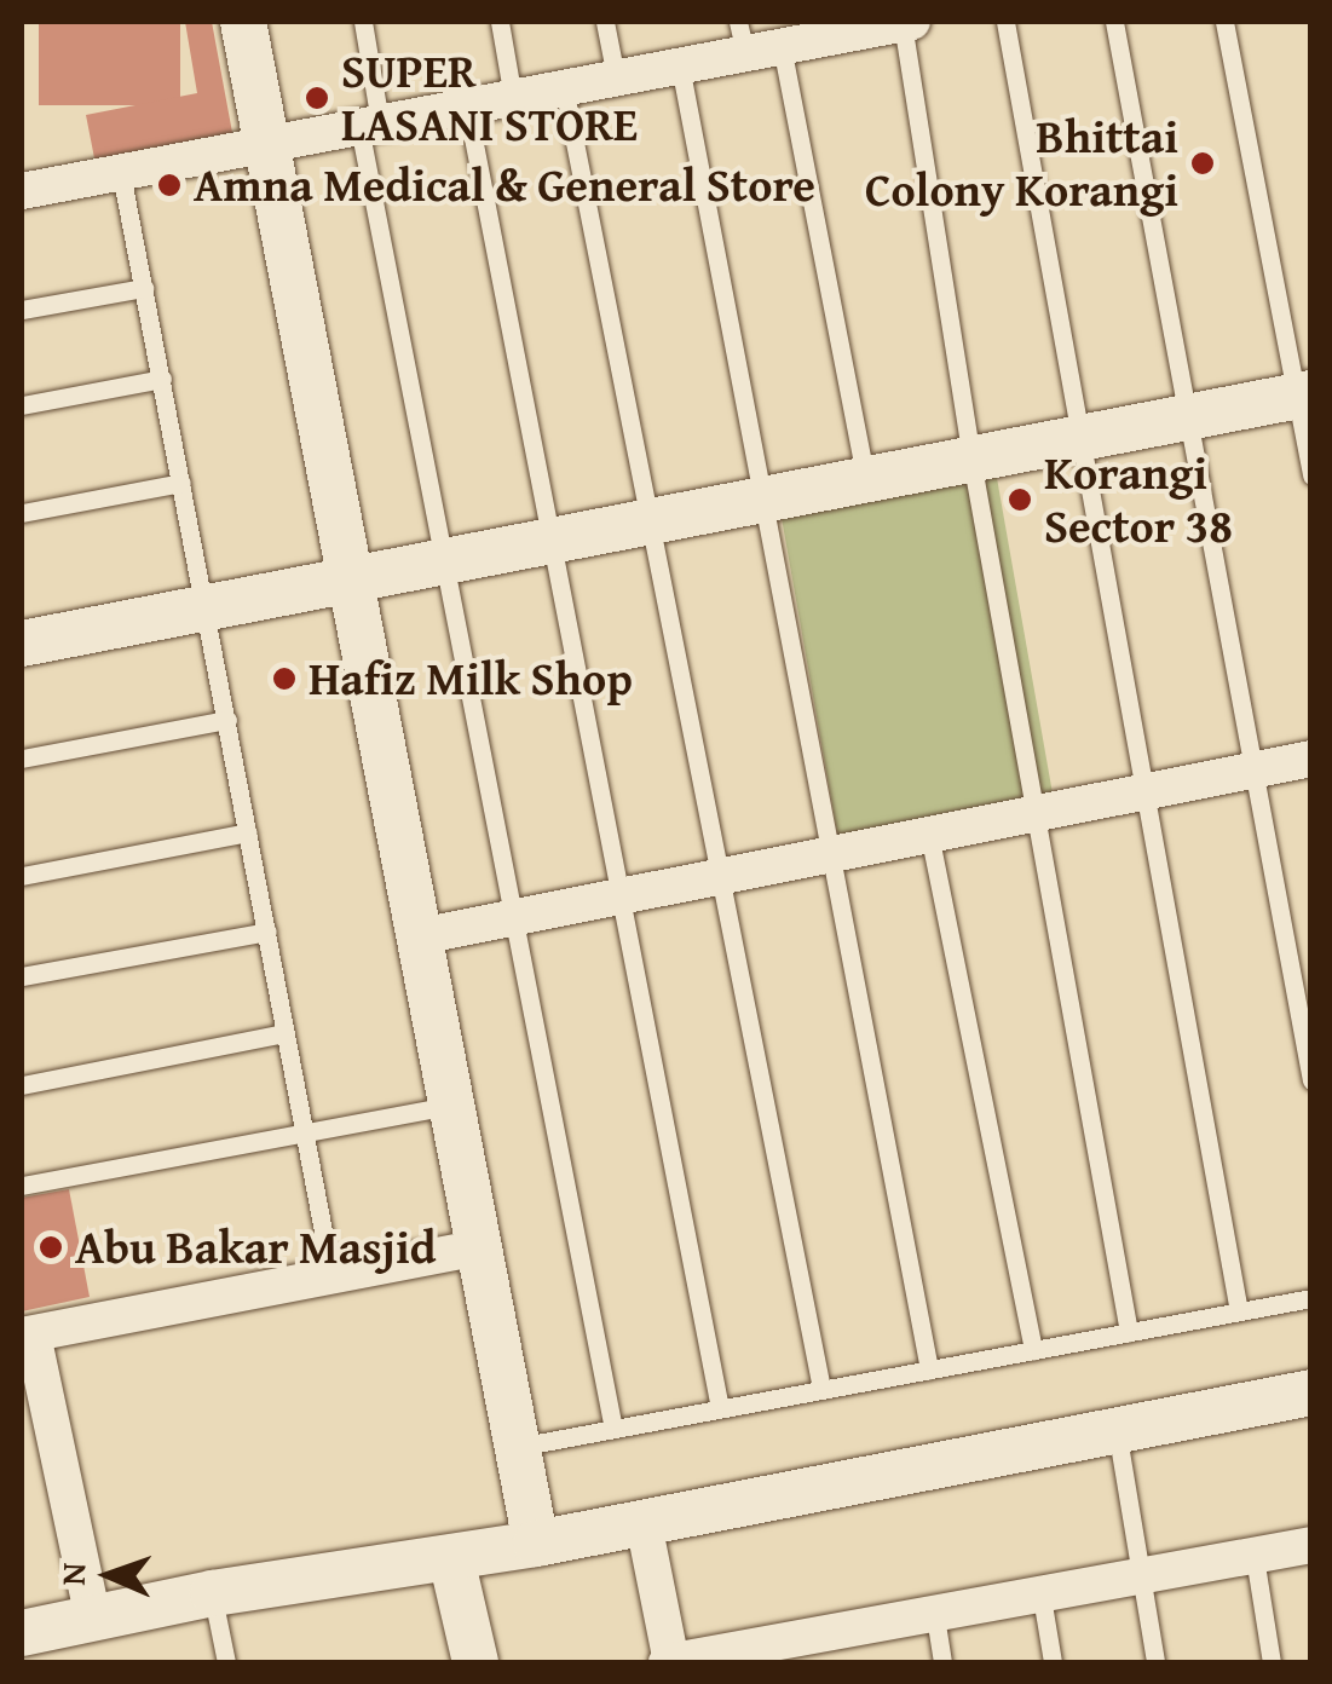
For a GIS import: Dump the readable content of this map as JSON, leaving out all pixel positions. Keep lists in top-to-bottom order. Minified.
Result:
{"places":["SUPER LASANI STORE","Bhittai Colony Korangi","Amna Medical & General Store","Korangi Sector 38","Hafiz Milk Shop","Abu Bakar Masjid"],"north":"left"}
